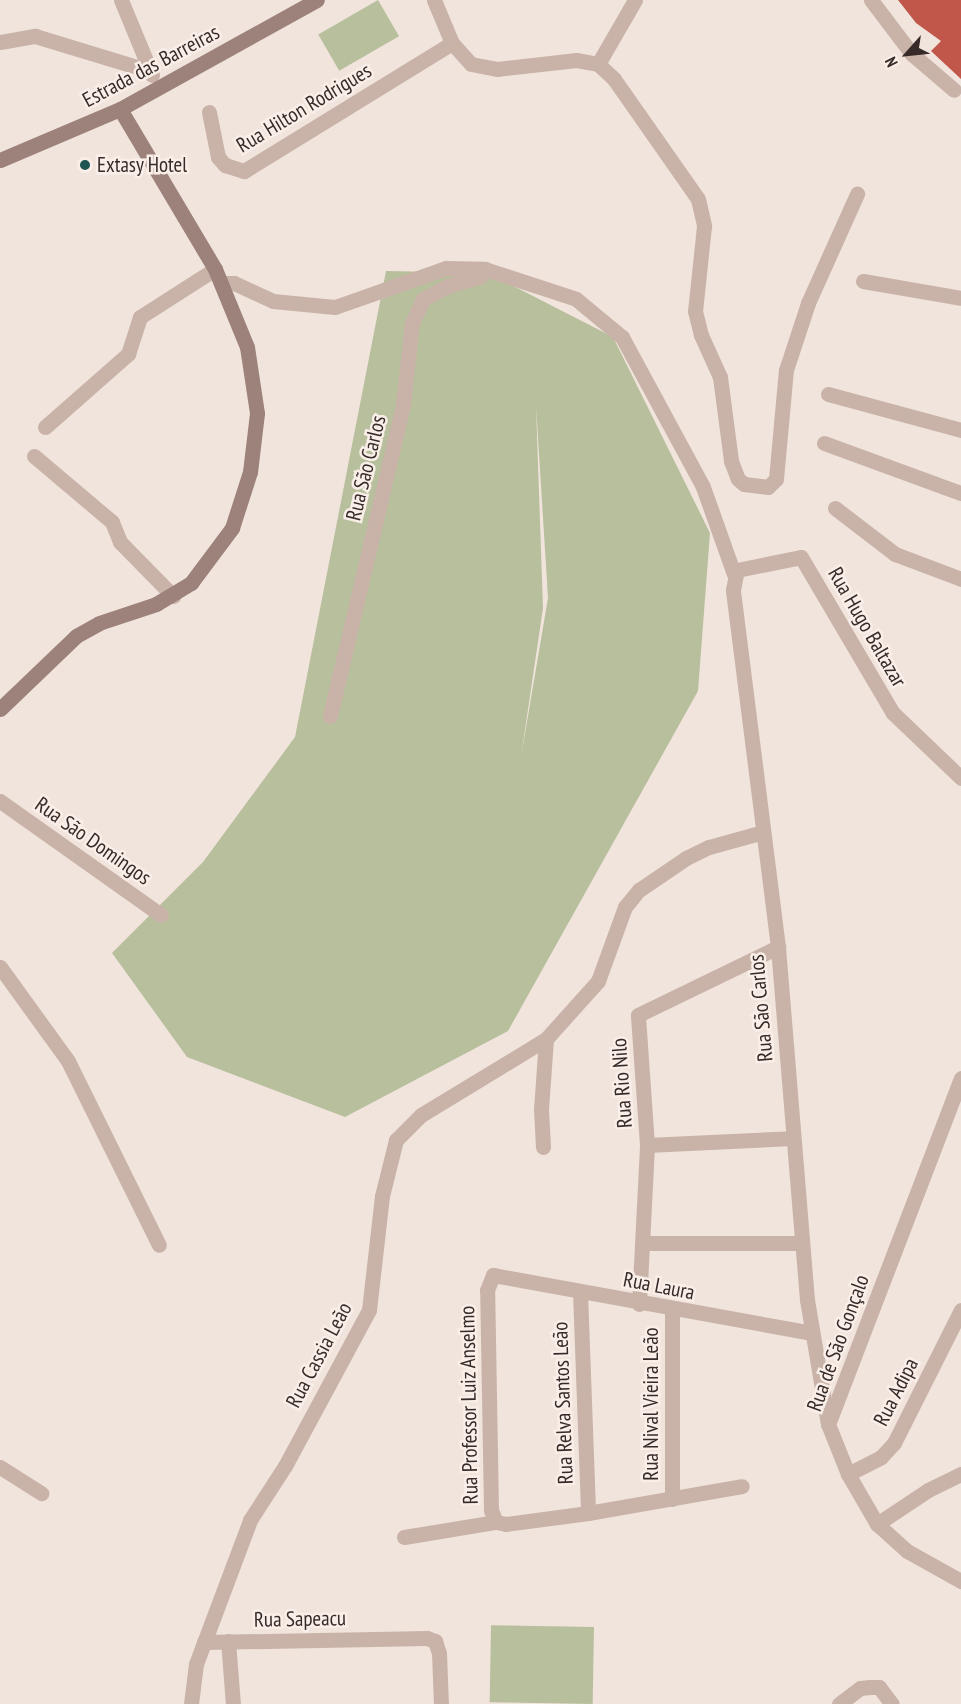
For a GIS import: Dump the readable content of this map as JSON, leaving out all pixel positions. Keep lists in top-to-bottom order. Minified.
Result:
{"streets":{"street":["Estrada das Barreiras","Rua Hilton Rodrigues","Rua São Carlos","Rua Hugo Baltazar","Rua São Domingos","Rua Rio Nilo","Rua Laura","Rua de São Gonçalo","Rua Cassia Leão","Rua Adipa","Rua Relva Santos Leão","Rua Nival Vieira Leão","Rua Professor Luiz Anselmo","Rua Sapeacu"]},"crossings":[["Rua São Carlos","Rua Hugo Baltazar"],["Rua São Carlos","Rua Rio Nilo"],["Rua São Carlos","Rua Laura"],["Rua São Carlos","Rua de São Gonçalo"],["Rua São Carlos","Rua Cassia Leão"],["Rua Rio Nilo","Rua Laura"],["Rua Laura","Rua Relva Santos Leão"],["Rua Laura","Rua Nival Vieira Leão"],["Rua Laura","Rua Professor Luiz Anselmo"],["Rua de São Gonçalo","Rua Adipa"],["Rua Relva Santos Leão","Rua Nival Vieira Leão"],["Rua Relva Santos Leão","Rua Professor Luiz Anselmo"],["Rua Nival Vieira Leão","Rua Professor Luiz Anselmo"]],"places":["Extasy Hotel"],"north":"bottom left"}
